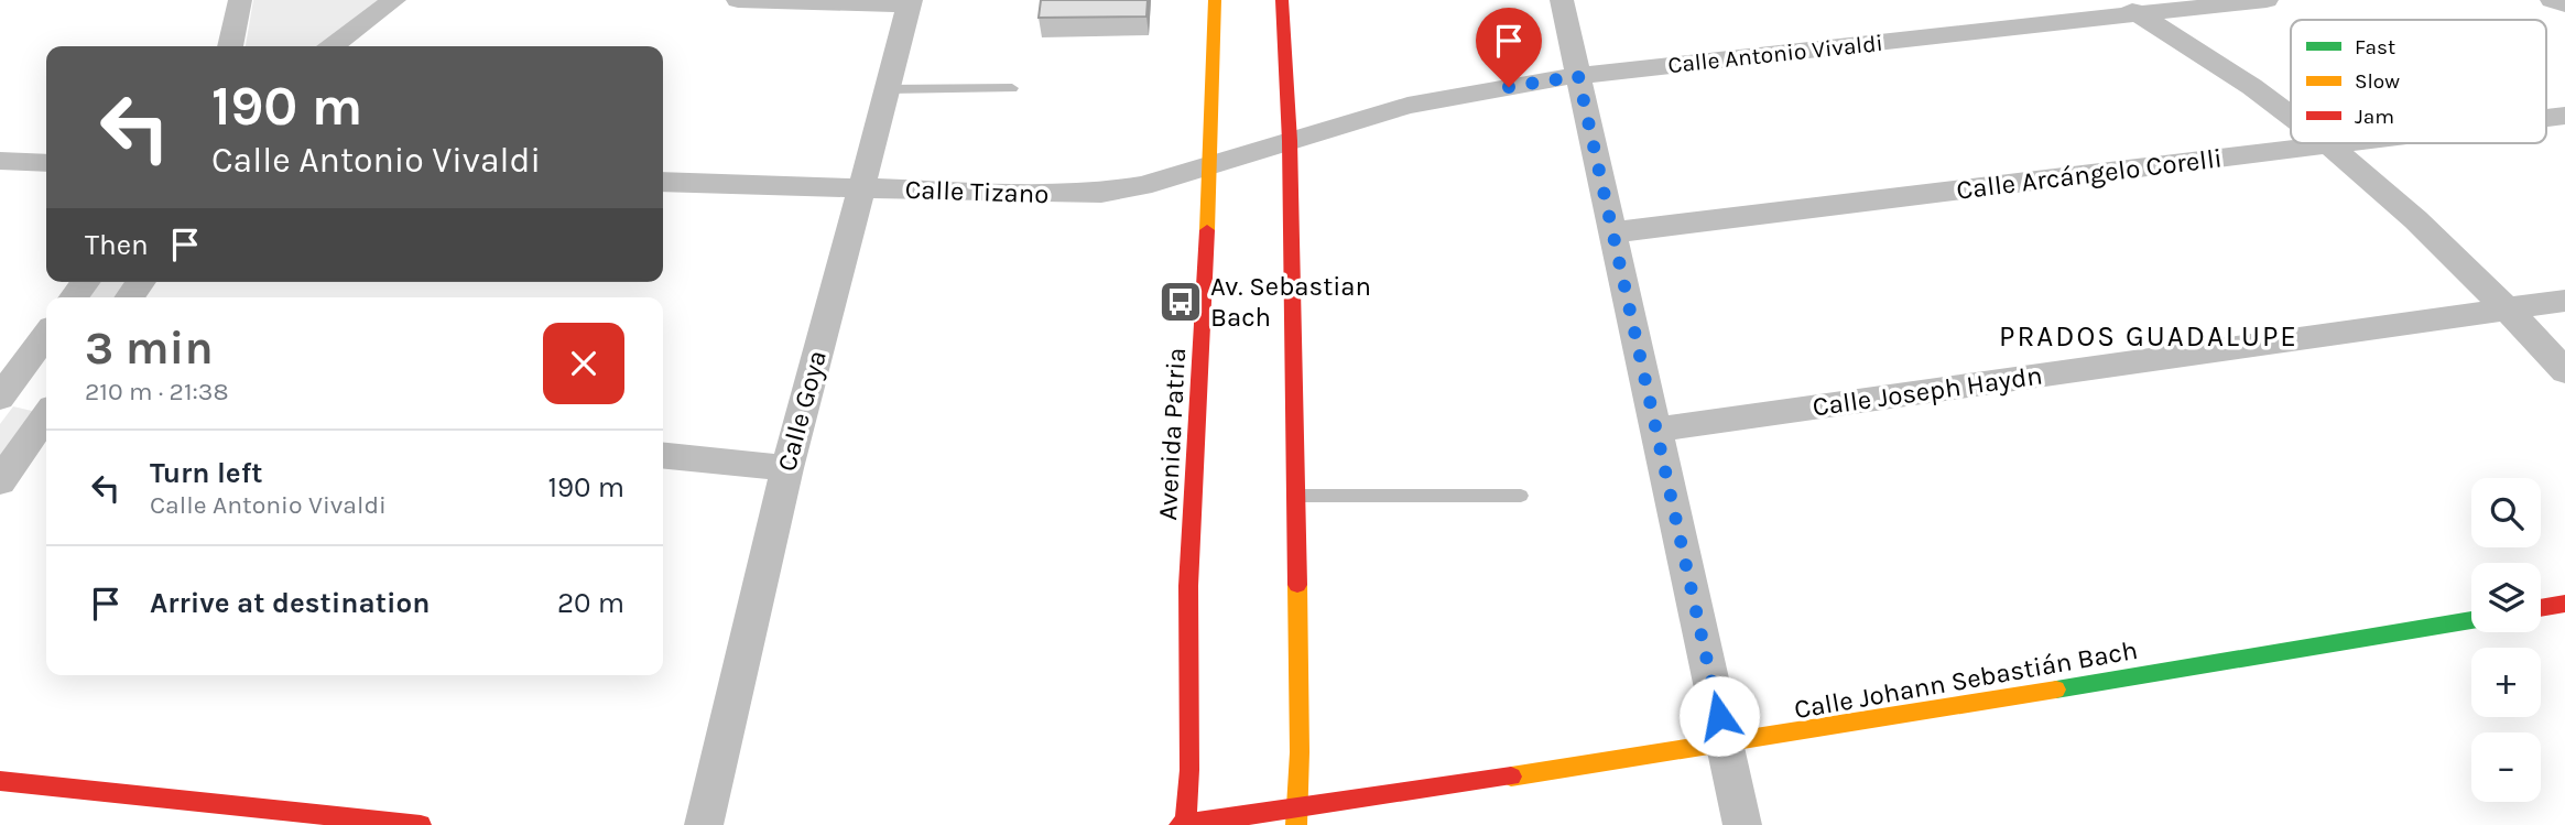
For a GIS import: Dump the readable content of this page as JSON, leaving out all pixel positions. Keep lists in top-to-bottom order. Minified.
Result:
{"streets":{"main road":["Avenida Patria","Calle Johann Sebastián Bach"],"street":["Calle Antonio Vivaldi","Calle Arcángelo Corelli","Calle Tizano","Calle Joseph Haydn","Calle Goya"]},"crossings":[["Calle Antonio Vivaldi","Calle Tizano"],["Calle Tizano","Calle Goya"],["Calle Tizano","Avenida Patria"],["Avenida Patria","Calle Johann Sebastián Bach"]],"districts":["PRADOS GUADALUPE"],"places":{"bus stop":["Av. Sebastian Bach"]},"legend":["Fast","Slow","Jam"],"page":{"turn":["190 m","Calle Antonio Vivaldi"],"then":"Then","heading":["3 min","210 m · 21:38"],"list":[{"name":"Turn left","note":"Calle Antonio Vivaldi","value":"190 m"},{"name":"Arrive at destination","value":"20 m"}],"map_buttons":["+","−"]}}
